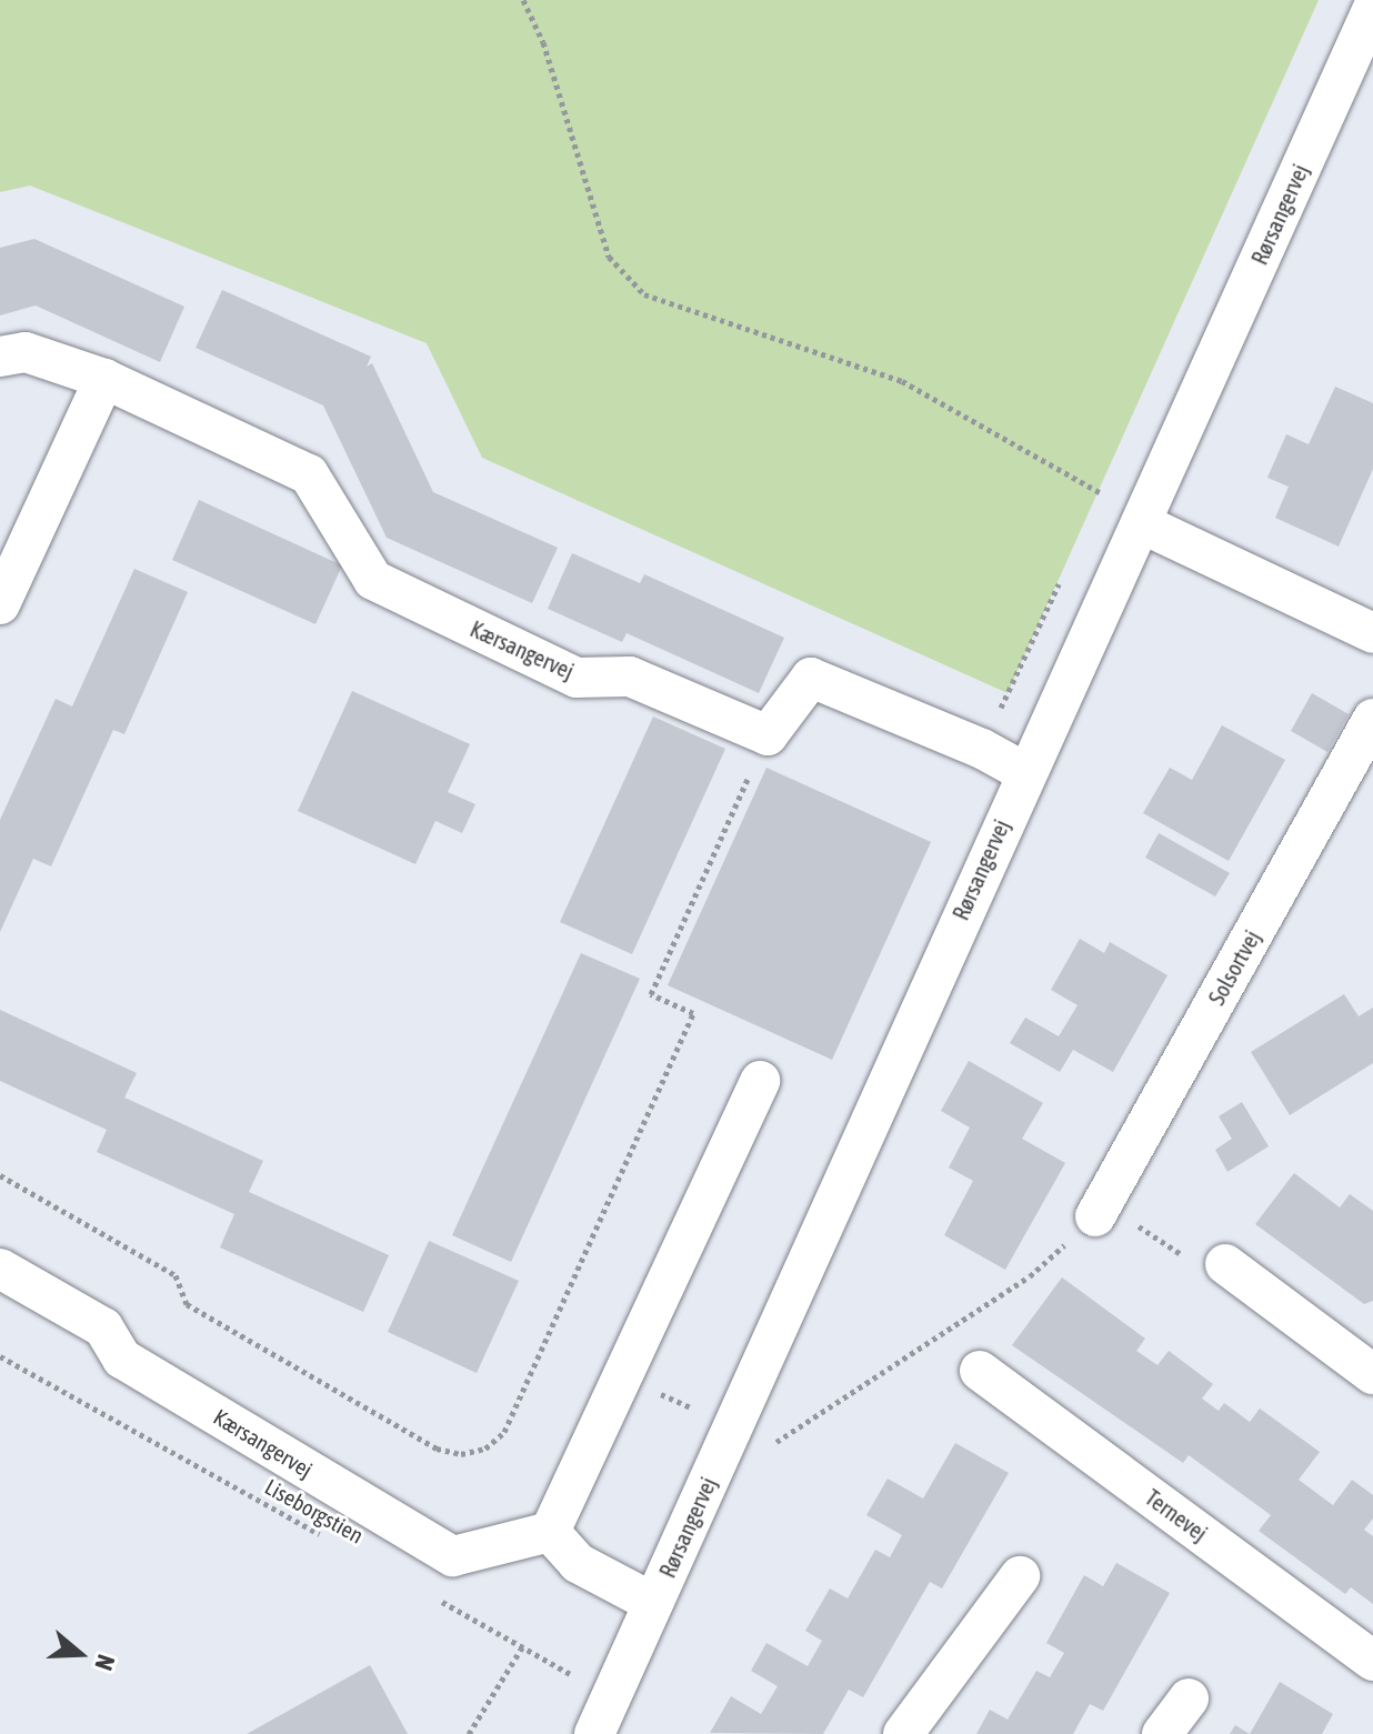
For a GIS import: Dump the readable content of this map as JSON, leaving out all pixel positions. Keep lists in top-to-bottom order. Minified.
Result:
{"streets":{"street":["Rørsangervej","Kærsangervej","Solsortvej","Ternevej"],"path":["Liseborgstien"]},"north":"right"}
